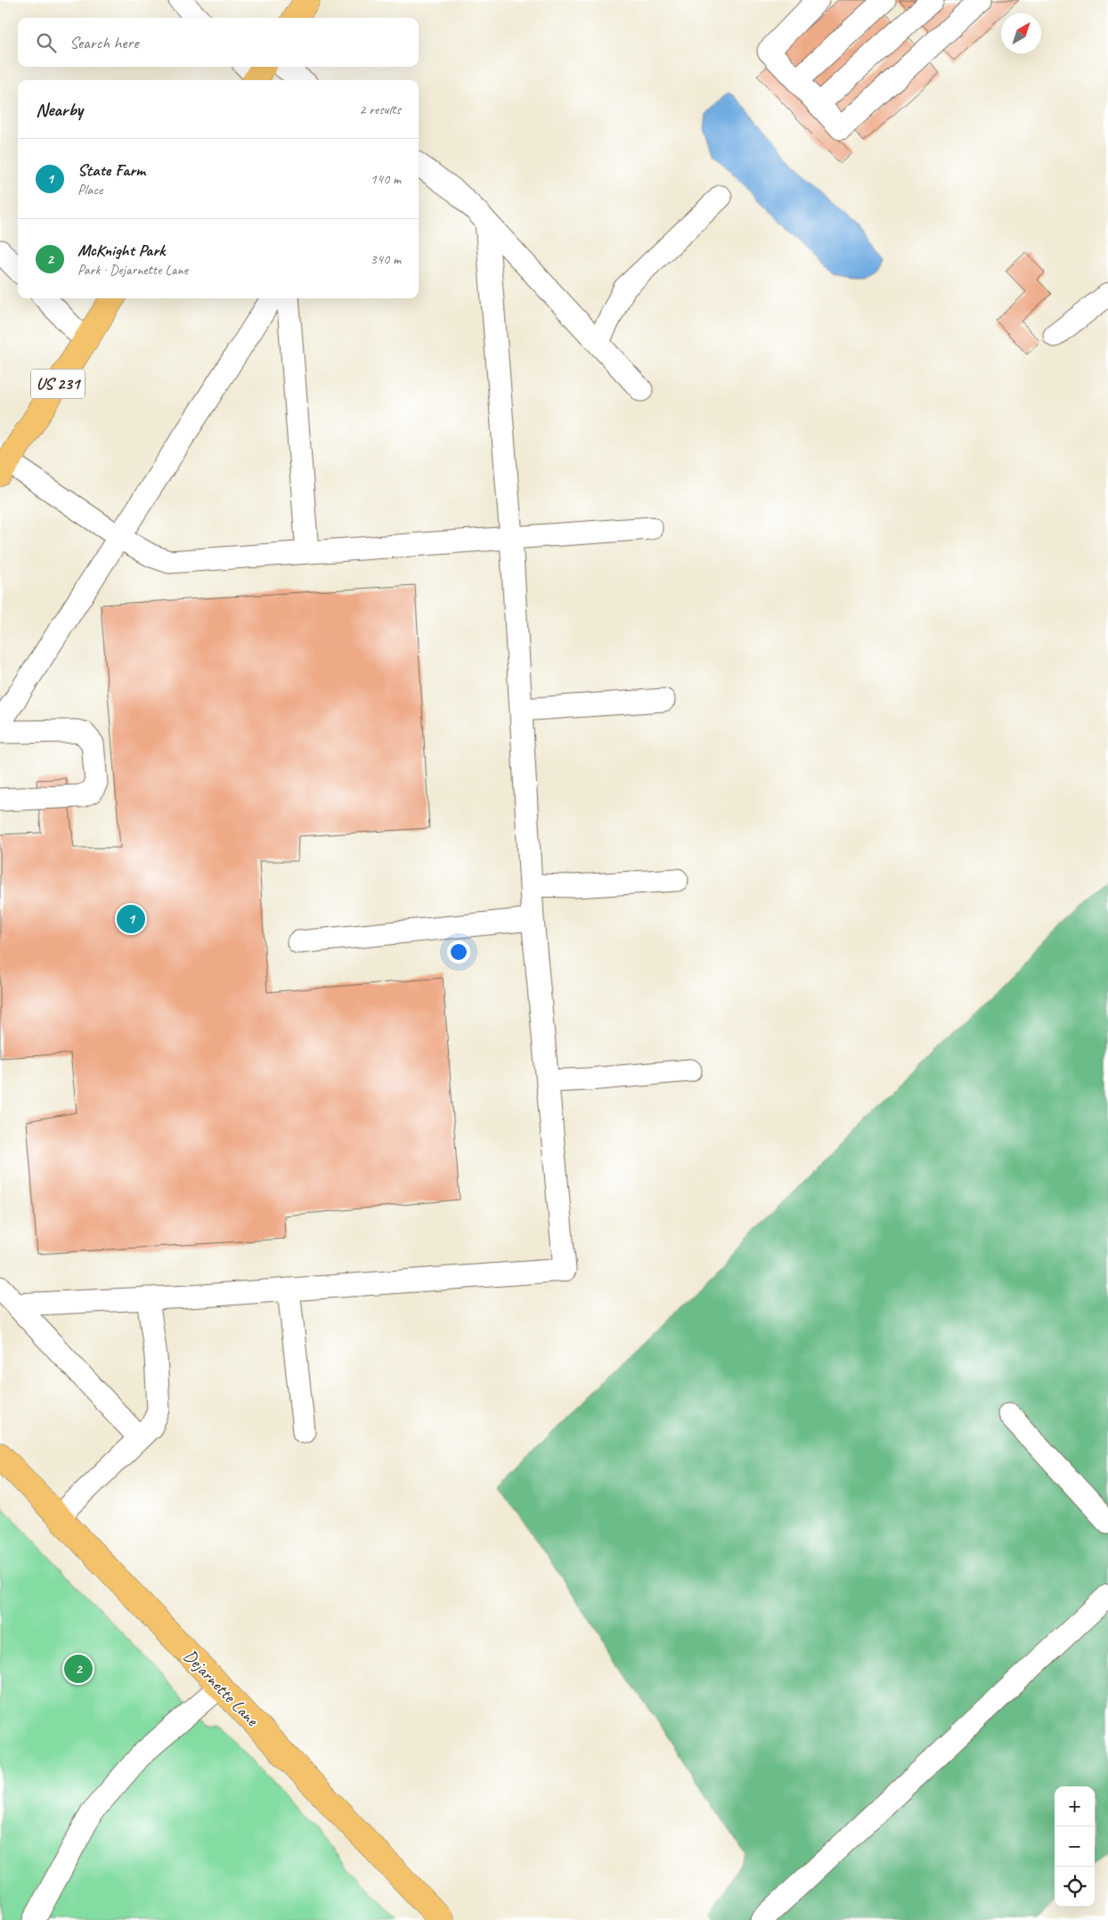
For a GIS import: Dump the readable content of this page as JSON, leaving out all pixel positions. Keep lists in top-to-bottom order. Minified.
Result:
{"streets":{"main road":["US 231","Dejarnette Lane"]},"north":"top right","page":{"search":"Search here","heading":["Nearby","2 results"],"list":[{"mark":"1","name":"State Farm","note":"Place","value":"140 m"},{"mark":"2","name":"McKnight Park","note":"Park · Dejarnette Lane","value":"340 m"}],"pins":["1","2"],"map_buttons":["+","−"]}}
